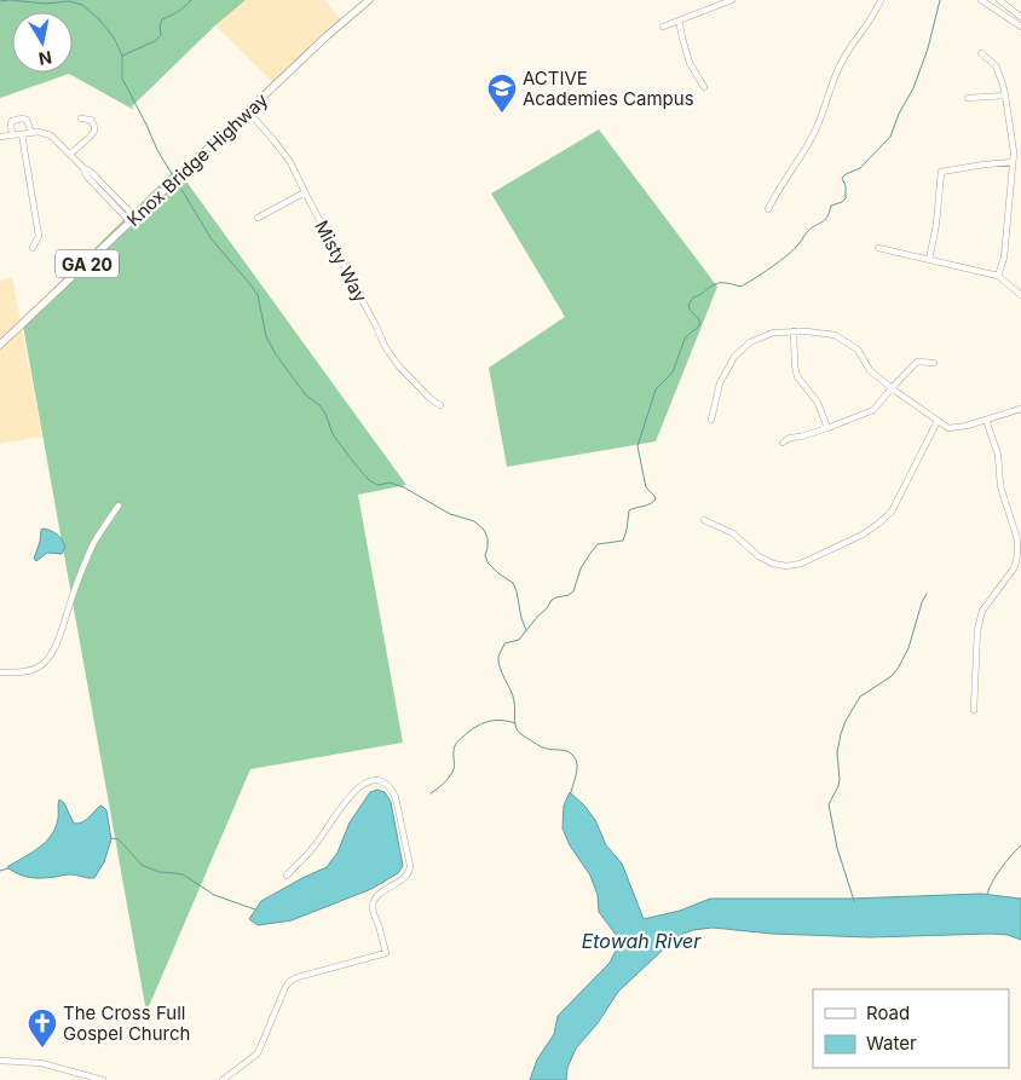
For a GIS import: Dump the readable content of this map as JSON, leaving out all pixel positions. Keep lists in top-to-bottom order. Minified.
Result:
{"streets":{"main road":["Knox Bridge Highway","GA 20"],"street":["Misty Way"]},"crossings":[["Knox Bridge Highway","Misty Way"]],"water":["Etowah River"],"places":{"school or university":["ACTIVE Academies Campus"],"church":["The Cross Full Gospel Church"]},"legend":["Road","Water"],"north":"bottom"}
